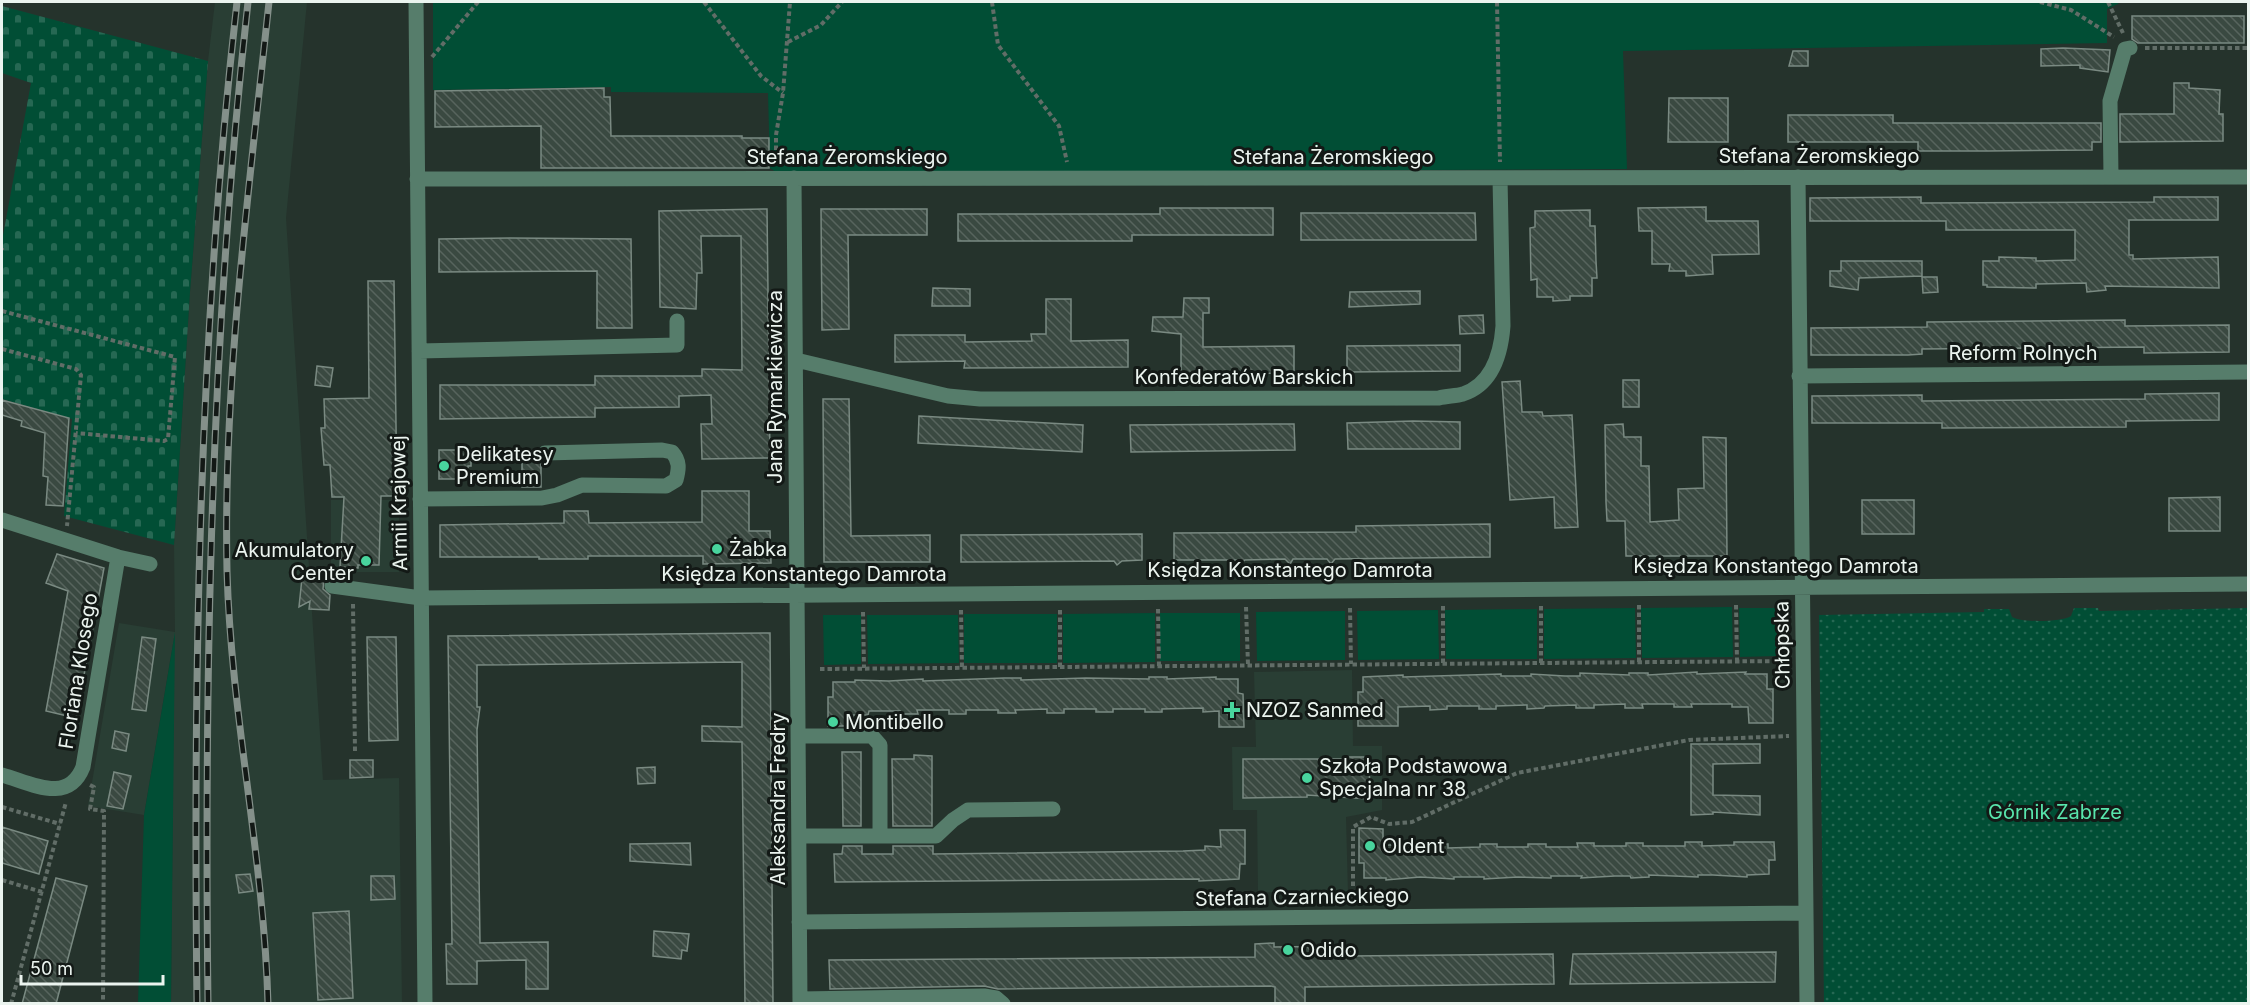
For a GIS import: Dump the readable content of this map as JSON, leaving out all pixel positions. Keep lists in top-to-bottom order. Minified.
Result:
{"streets":{"street":["Stefana Żeromskiego","Reform Rolnych","Konfederatów Barskich","Jana Rymarkiewicza","Armii Krajowej","Księdza Konstantego Damrota","Chłopska","Floriana Klosego","Aleksandra Fredry","Stefana Czarnieckiego"]},"crossings":[["Stefana Żeromskiego","Konfederatów Barskich"],["Stefana Żeromskiego","Jana Rymarkiewicza"],["Stefana Żeromskiego","Armii Krajowej"],["Stefana Żeromskiego","Chłopska"],["Reform Rolnych","Chłopska"],["Konfederatów Barskich","Jana Rymarkiewicza"],["Jana Rymarkiewicza","Księdza Konstantego Damrota"],["Jana Rymarkiewicza","Aleksandra Fredry"],["Armii Krajowej","Księdza Konstantego Damrota"],["Księdza Konstantego Damrota","Chłopska"],["Księdza Konstantego Damrota","Aleksandra Fredry"],["Chłopska","Stefana Czarnieckiego"],["Aleksandra Fredry","Stefana Czarnieckiego"]],"parks":["Górnik Zabrze"],"places":{"other":["Delikatesy Premium","Żabka","Akumulatory Center","Montibello","Szkoła Podstawowa Specjalna nr 38","Oldent","Odido"],"health":["NZOZ Sanmed"]},"scale_bar":"50 m"}
